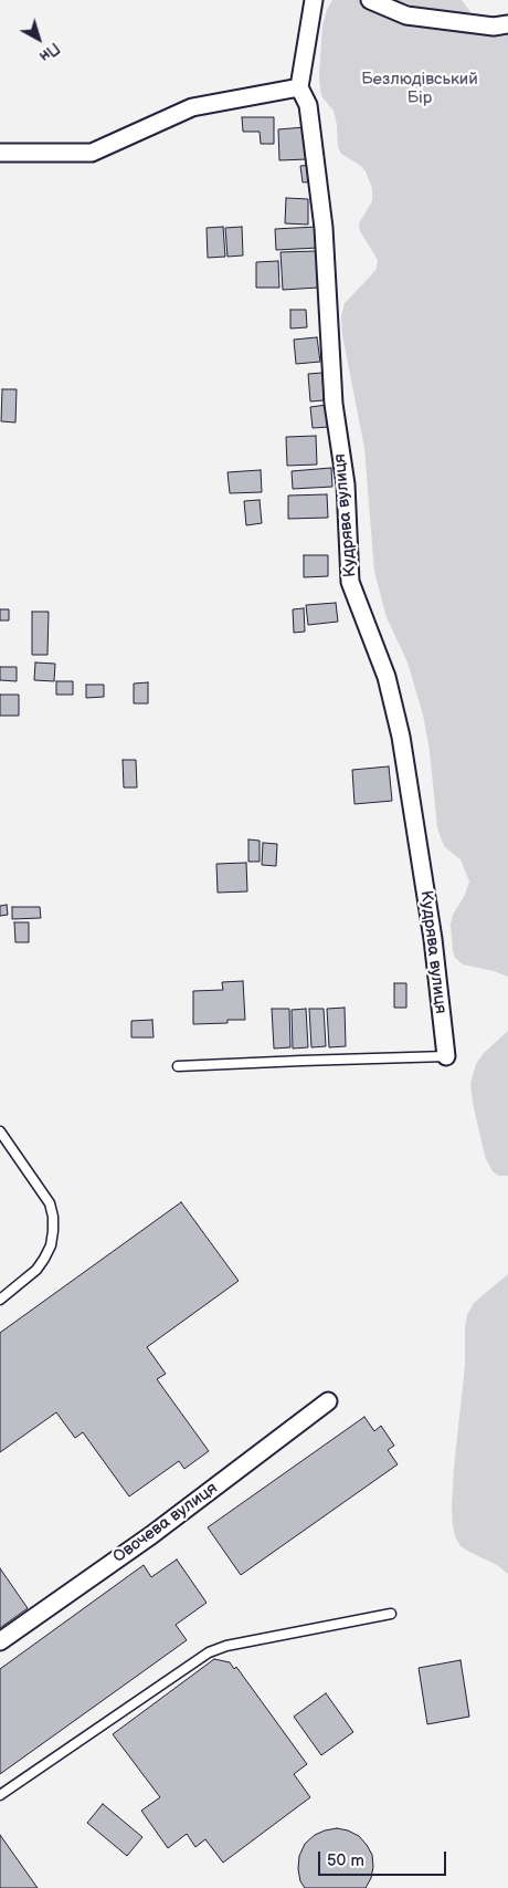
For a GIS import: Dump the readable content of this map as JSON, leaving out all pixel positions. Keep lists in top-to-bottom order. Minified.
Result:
{"streets":{"street":["Кудрява вулиця","Овочева вулиця"]},"parks":["Безлюдівський Бір"],"scale_bar":"50 m","north":"bottom right"}
